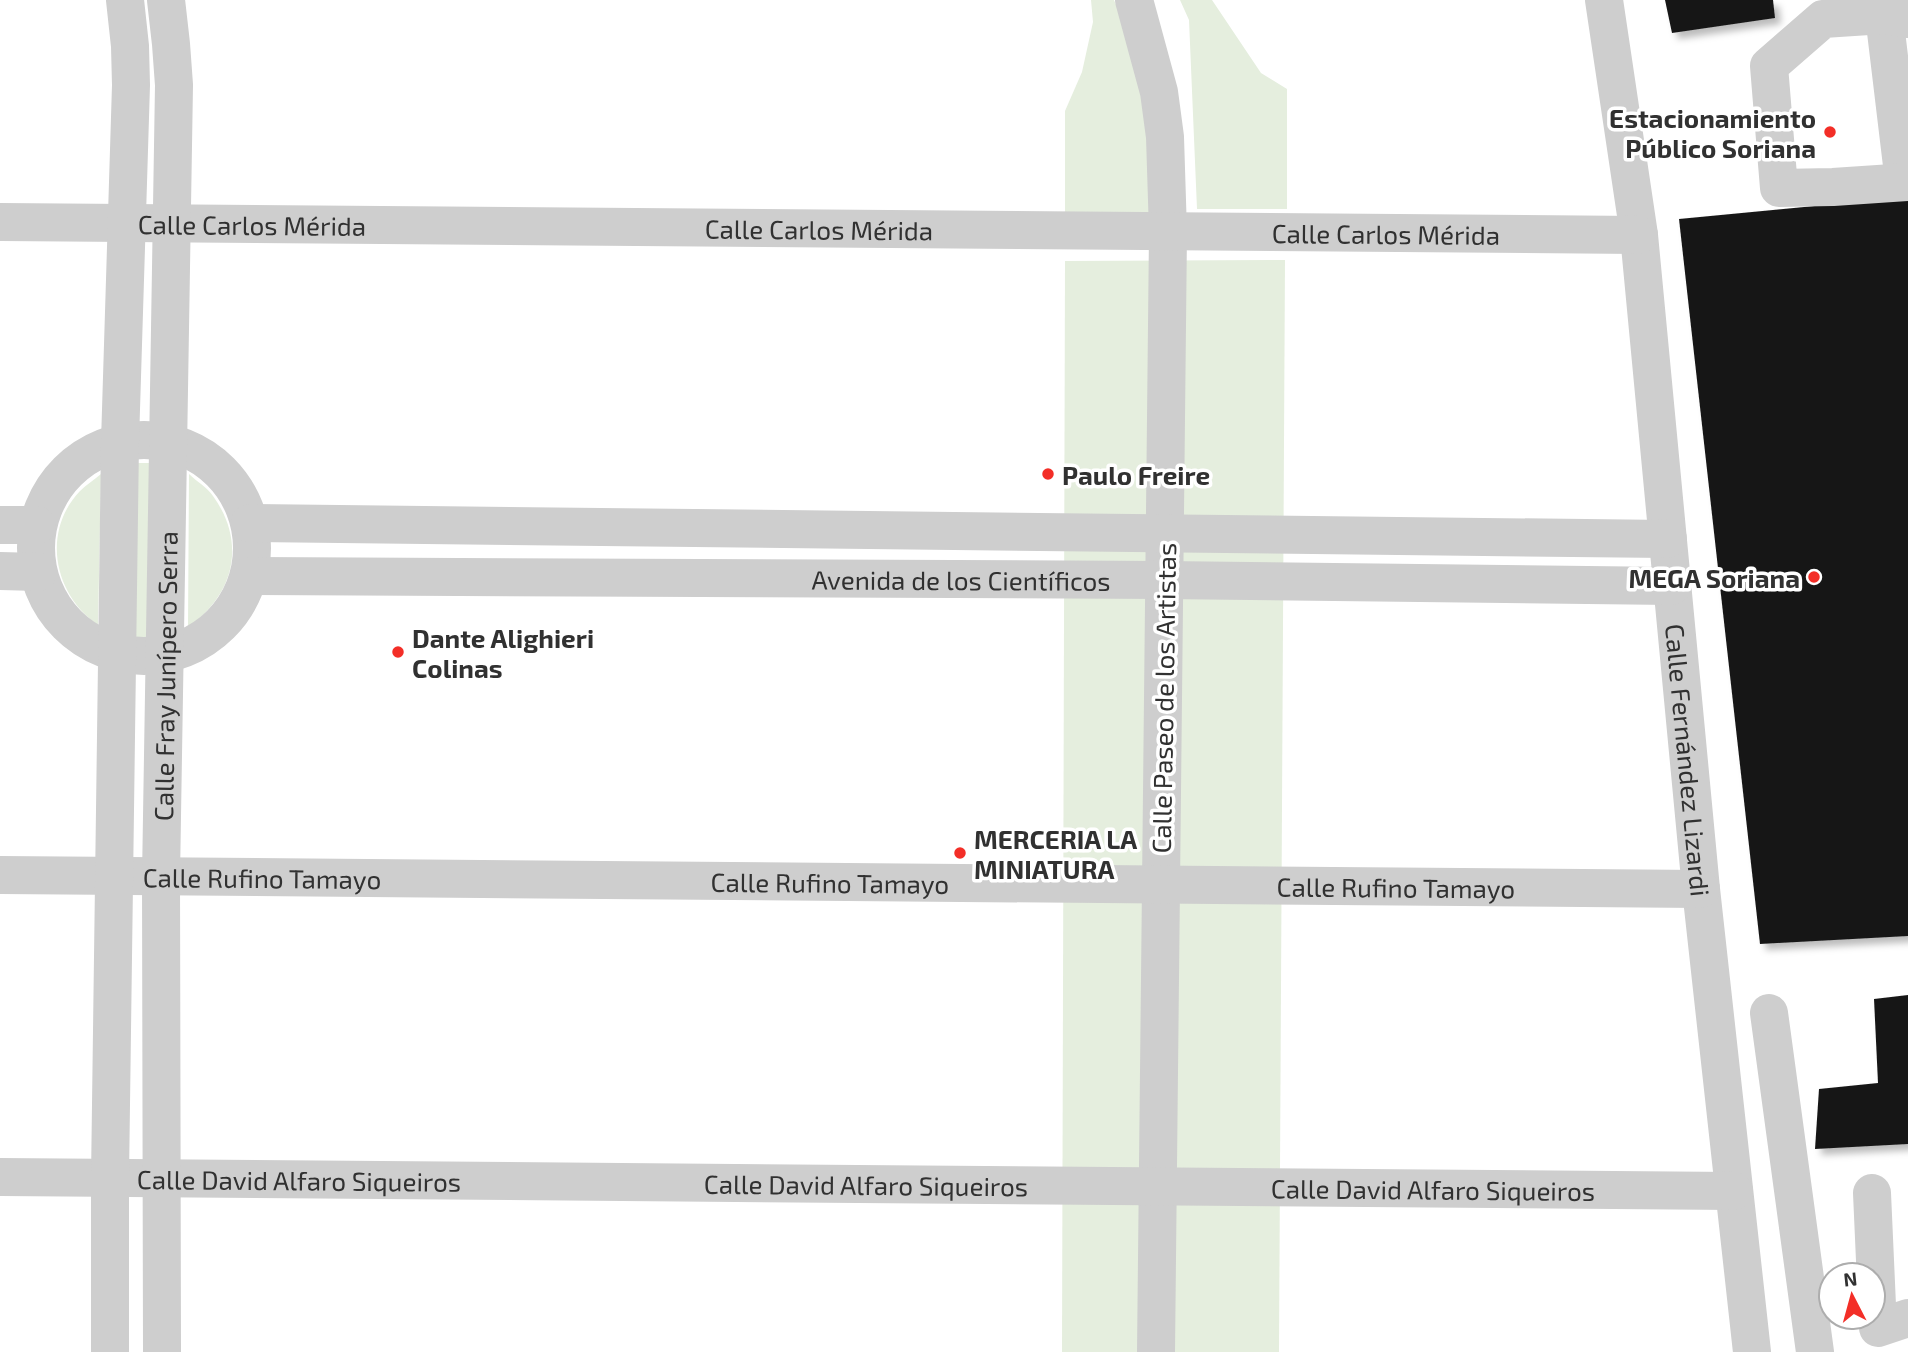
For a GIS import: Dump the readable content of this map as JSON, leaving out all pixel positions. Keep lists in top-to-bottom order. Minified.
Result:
{"streets":{"street":["Calle Carlos Mérida","Avenida de los Científicos","Calle Fray Junípero Serra","Calle Paseo de los Artistas","Calle Fernández Lizardi","Calle Rufino Tamayo","Calle David Alfaro Siqueiros"]},"crossings":[["Calle Carlos Mérida","Calle Fray Junípero Serra"],["Calle Carlos Mérida","Calle Paseo de los Artistas"],["Calle Carlos Mérida","Calle Fernández Lizardi"],["Avenida de los Científicos","Calle Paseo de los Artistas"],["Avenida de los Científicos","Calle Fernández Lizardi"],["Calle Fray Junípero Serra","Calle Rufino Tamayo"],["Calle Fray Junípero Serra","Calle David Alfaro Siqueiros"],["Calle Paseo de los Artistas","Calle Rufino Tamayo"],["Calle Paseo de los Artistas","Calle David Alfaro Siqueiros"],["Calle Fernández Lizardi","Calle Rufino Tamayo"],["Calle Fernández Lizardi","Calle David Alfaro Siqueiros"]],"places":["Estacionamiento Público Soriana","Paulo Freire","MEGA Soriana","Dante Alighieri Colinas","MERCERIA LA MINIATURA"],"north":"top"}
